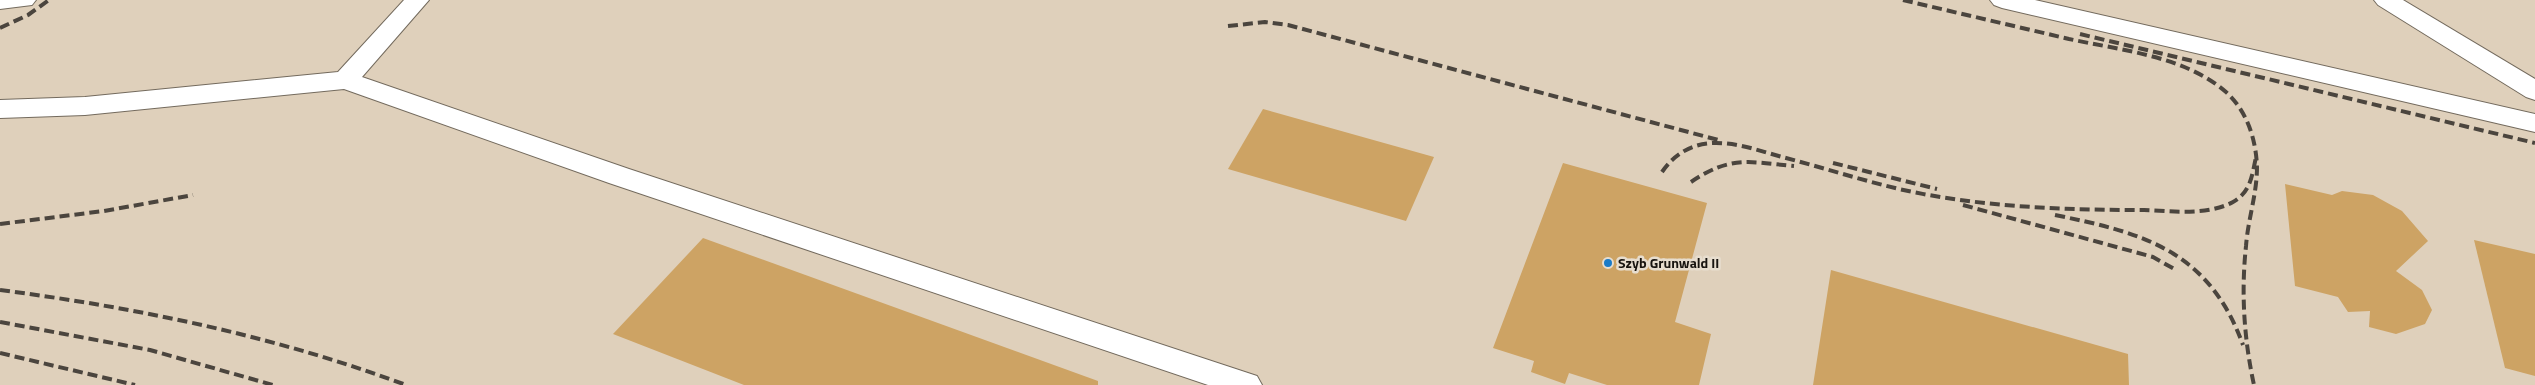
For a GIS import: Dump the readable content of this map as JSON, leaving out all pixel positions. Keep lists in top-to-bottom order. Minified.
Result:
{"places":["Szyb Grunwald II"]}
